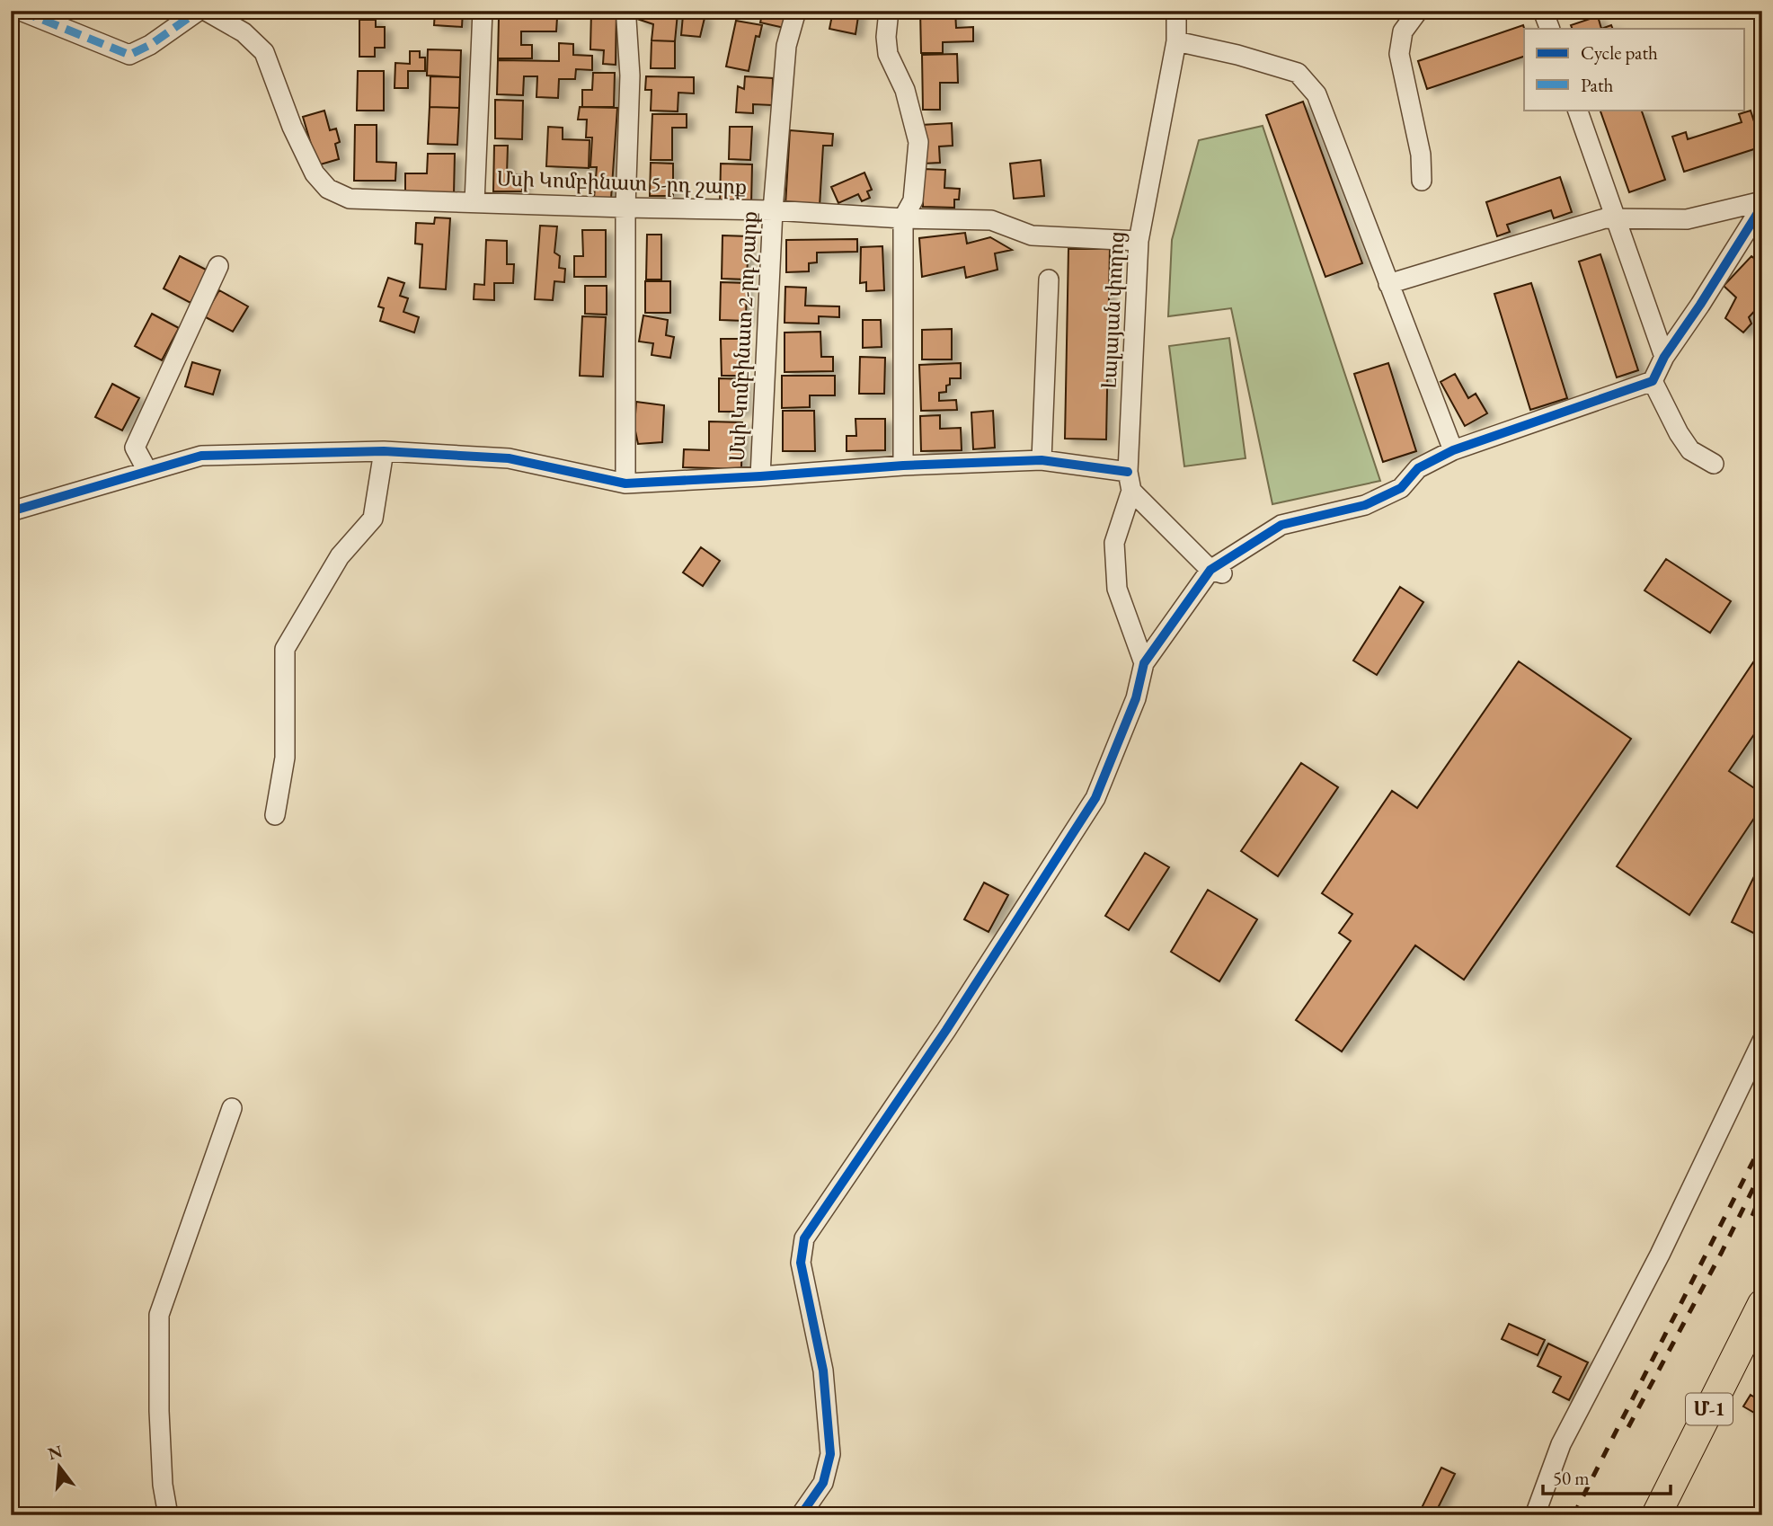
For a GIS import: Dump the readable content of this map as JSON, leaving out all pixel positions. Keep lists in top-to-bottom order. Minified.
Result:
{"streets":{"highway":["Մ-1"],"street":["Մսի Կոմբինատ 5-րդ շարք","Լալայան փողոց","Մսի Կոմբինատ 2-րդ շարք"]},"crossings":[["Մսի Կոմբինատ 5-րդ շարք","Լալայան փողոց"],["Մսի Կոմբինատ 5-րդ շարք","Մսի Կոմբինատ 2-րդ շարք"]],"legend":["Cycle path","Path"],"scale_bar":"50 m","north":"top"}
